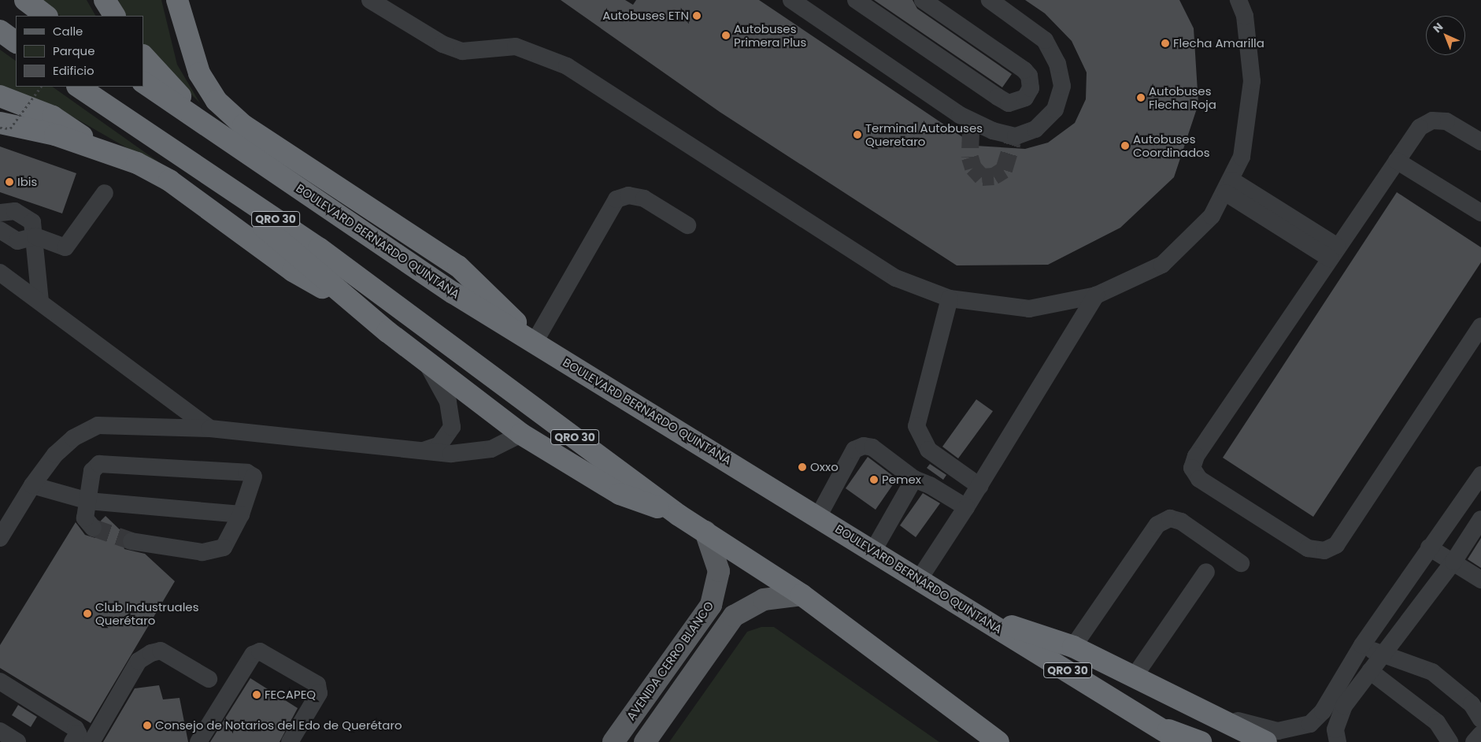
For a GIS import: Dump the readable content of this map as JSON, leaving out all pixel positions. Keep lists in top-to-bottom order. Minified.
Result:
{"streets":{"highway":["QRO 30","BOULEVARD BERNARDO QUINTANA"],"main road":["AVENIDA CERRO BLANCO"]},"crossings":[["QRO 30","AVENIDA CERRO BLANCO"]],"places":["Autobuses ETN","Autobuses Primera Plus","Flecha Amarilla","Autobuses Flecha Roja","Terminal Autobuses Queretaro","Autobuses Coordinados","Ibis","Oxxo","Pemex","Club Industruales Querétaro","FECAPEQ","Consejo de Notarios del Edo de Querétaro"],"legend":["Calle","Parque","Edificio"],"north":"top left"}
